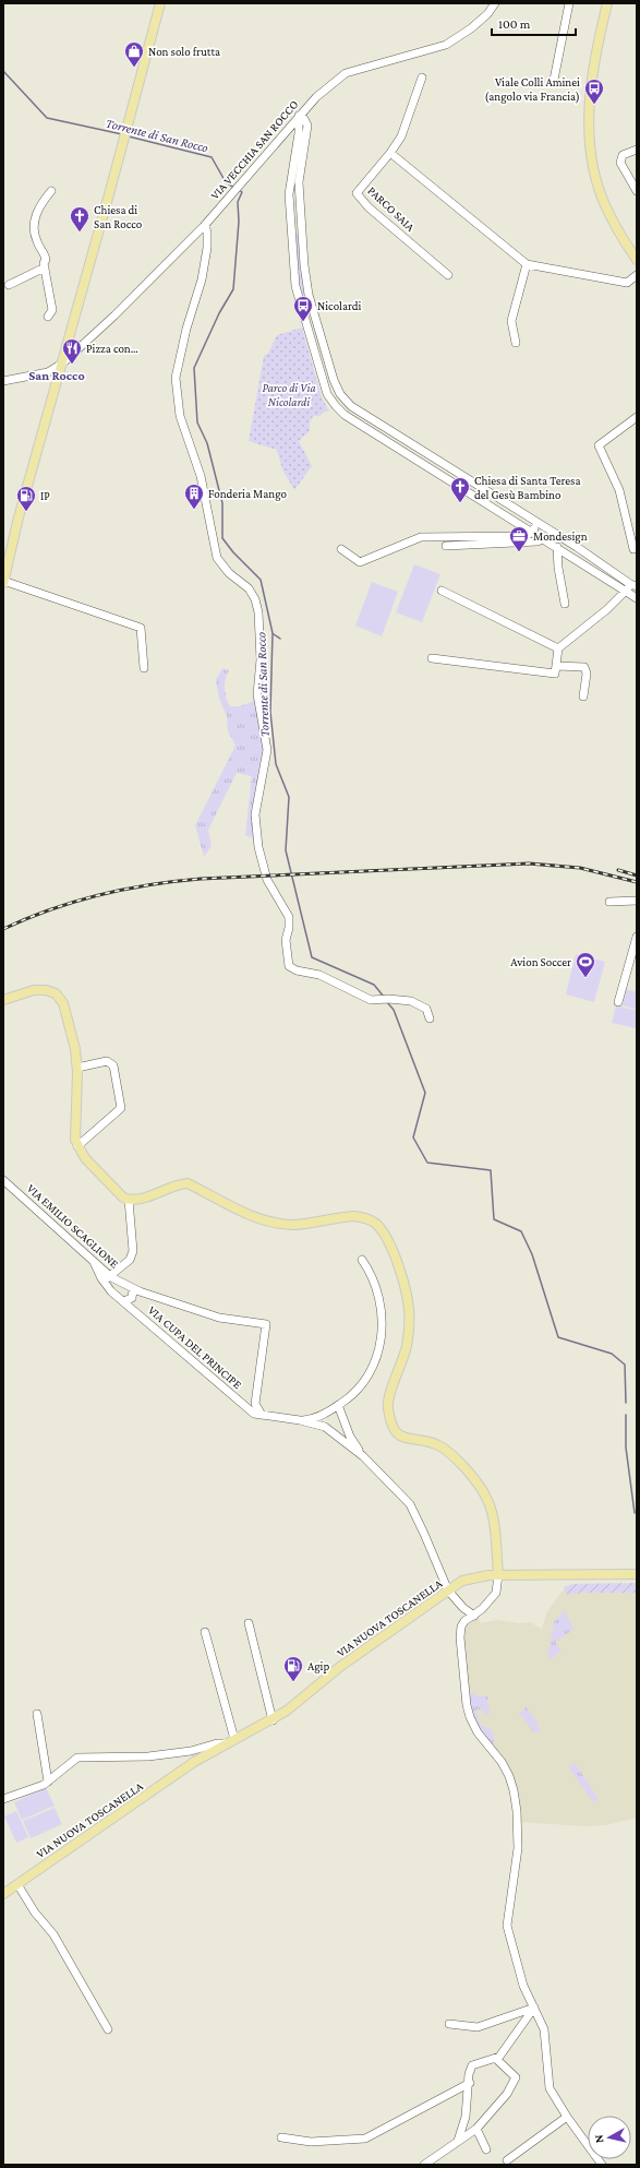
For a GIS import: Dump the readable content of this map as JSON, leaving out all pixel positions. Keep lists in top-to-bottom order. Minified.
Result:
{"streets":{"main road":["VIA NUOVA TOSCANELLA"],"street":["VIA VECCHIA SAN ROCCO","PARCO SAIA","VIA EMILIO SCAGLIONE","VIA CUPA DEL PRINCIPE"]},"crossings":[["VIA EMILIO SCAGLIONE","VIA CUPA DEL PRINCIPE"]],"districts":["San Rocco"],"water":["Torrente di San Rocco"],"parks":["Parco di Via Nicolardi"],"places":{"shop":["Non solo frutta"],"bus stop":["Viale Colli Aminei (angolo via Francia)","Nicolardi"],"church":["Chiesa di San Rocco","Chiesa di Santa Teresa del Gesù Bambino"],"restaurant":["Pizza con…"],"building":["Fonderia Mango"],"fuel station":["IP","Agip"],"office":["Mondesign"],"sports":["Avion Soccer"]},"scale_bar":"100 m","north":"left"}
